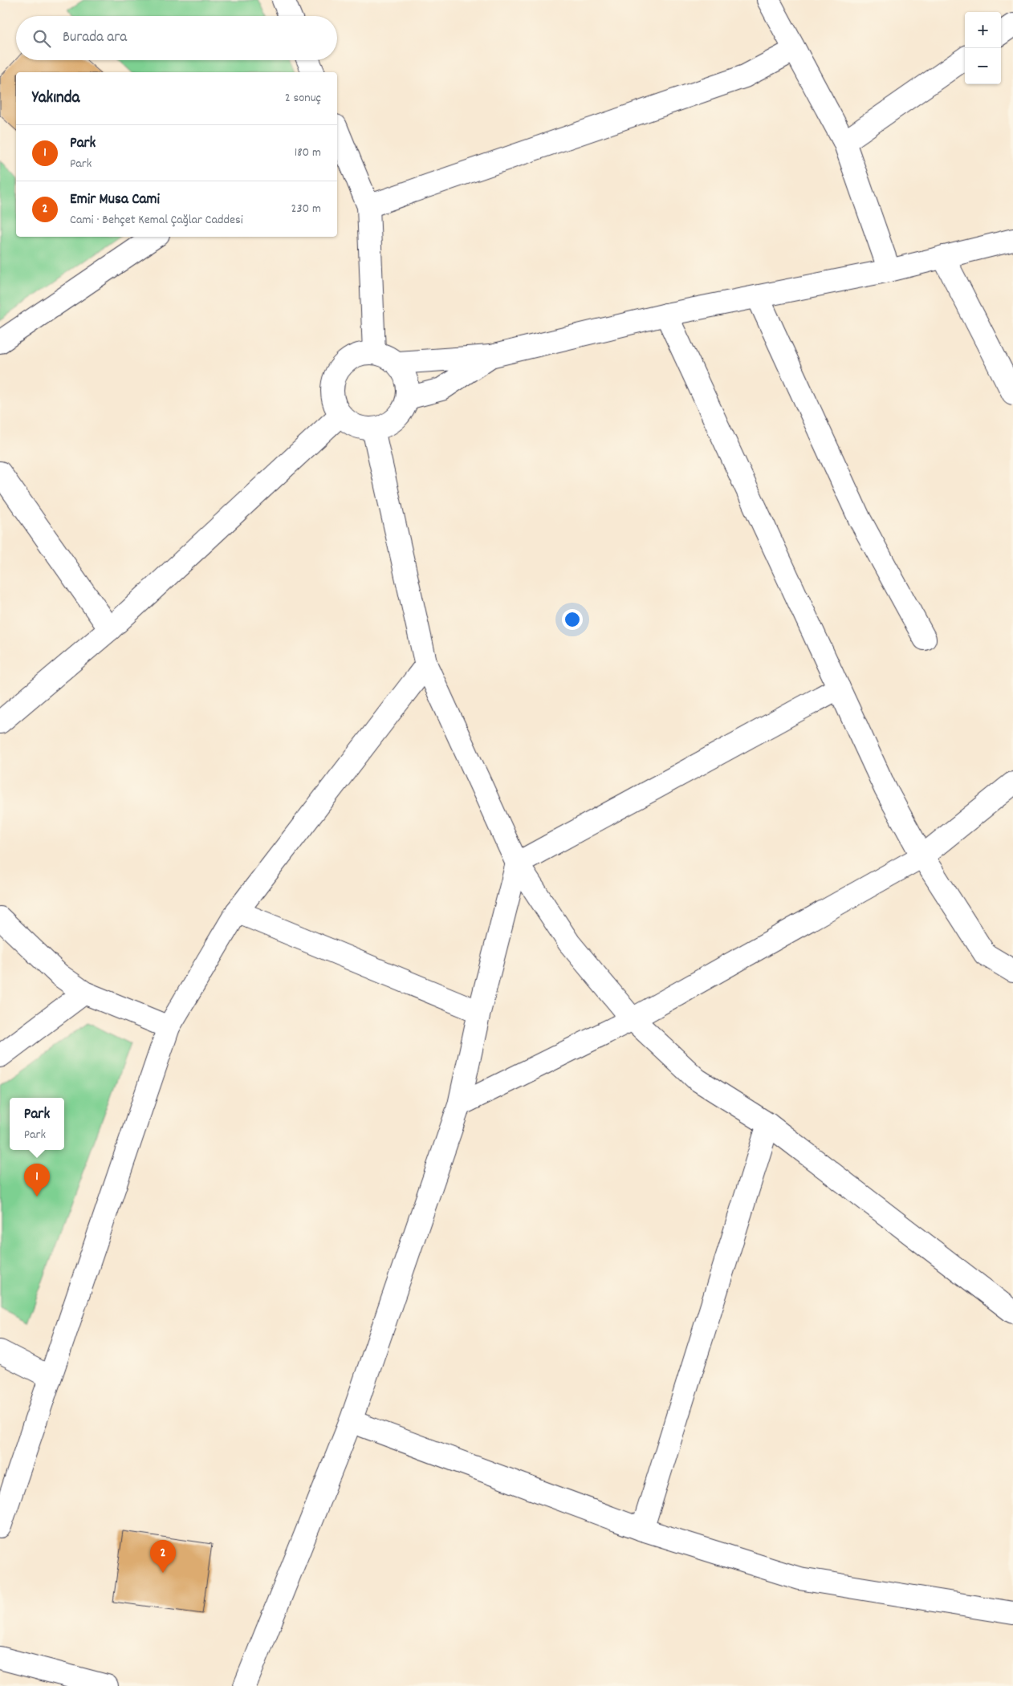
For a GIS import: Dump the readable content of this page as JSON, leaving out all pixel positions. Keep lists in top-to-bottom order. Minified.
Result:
{"page":{"map_buttons":["+","−"],"search":"Burada ara","heading":["Yakında","2 sonuç"],"list":[{"mark":"1","name":"Park","note":"Park","value":"180 m"},{"mark":"2","name":"Emir Musa Cami","note":"Cami · Behçet Kemal Çağlar Caddesi","value":"230 m"}],"popup":["Park","Park"],"pins":["1","2"]}}
